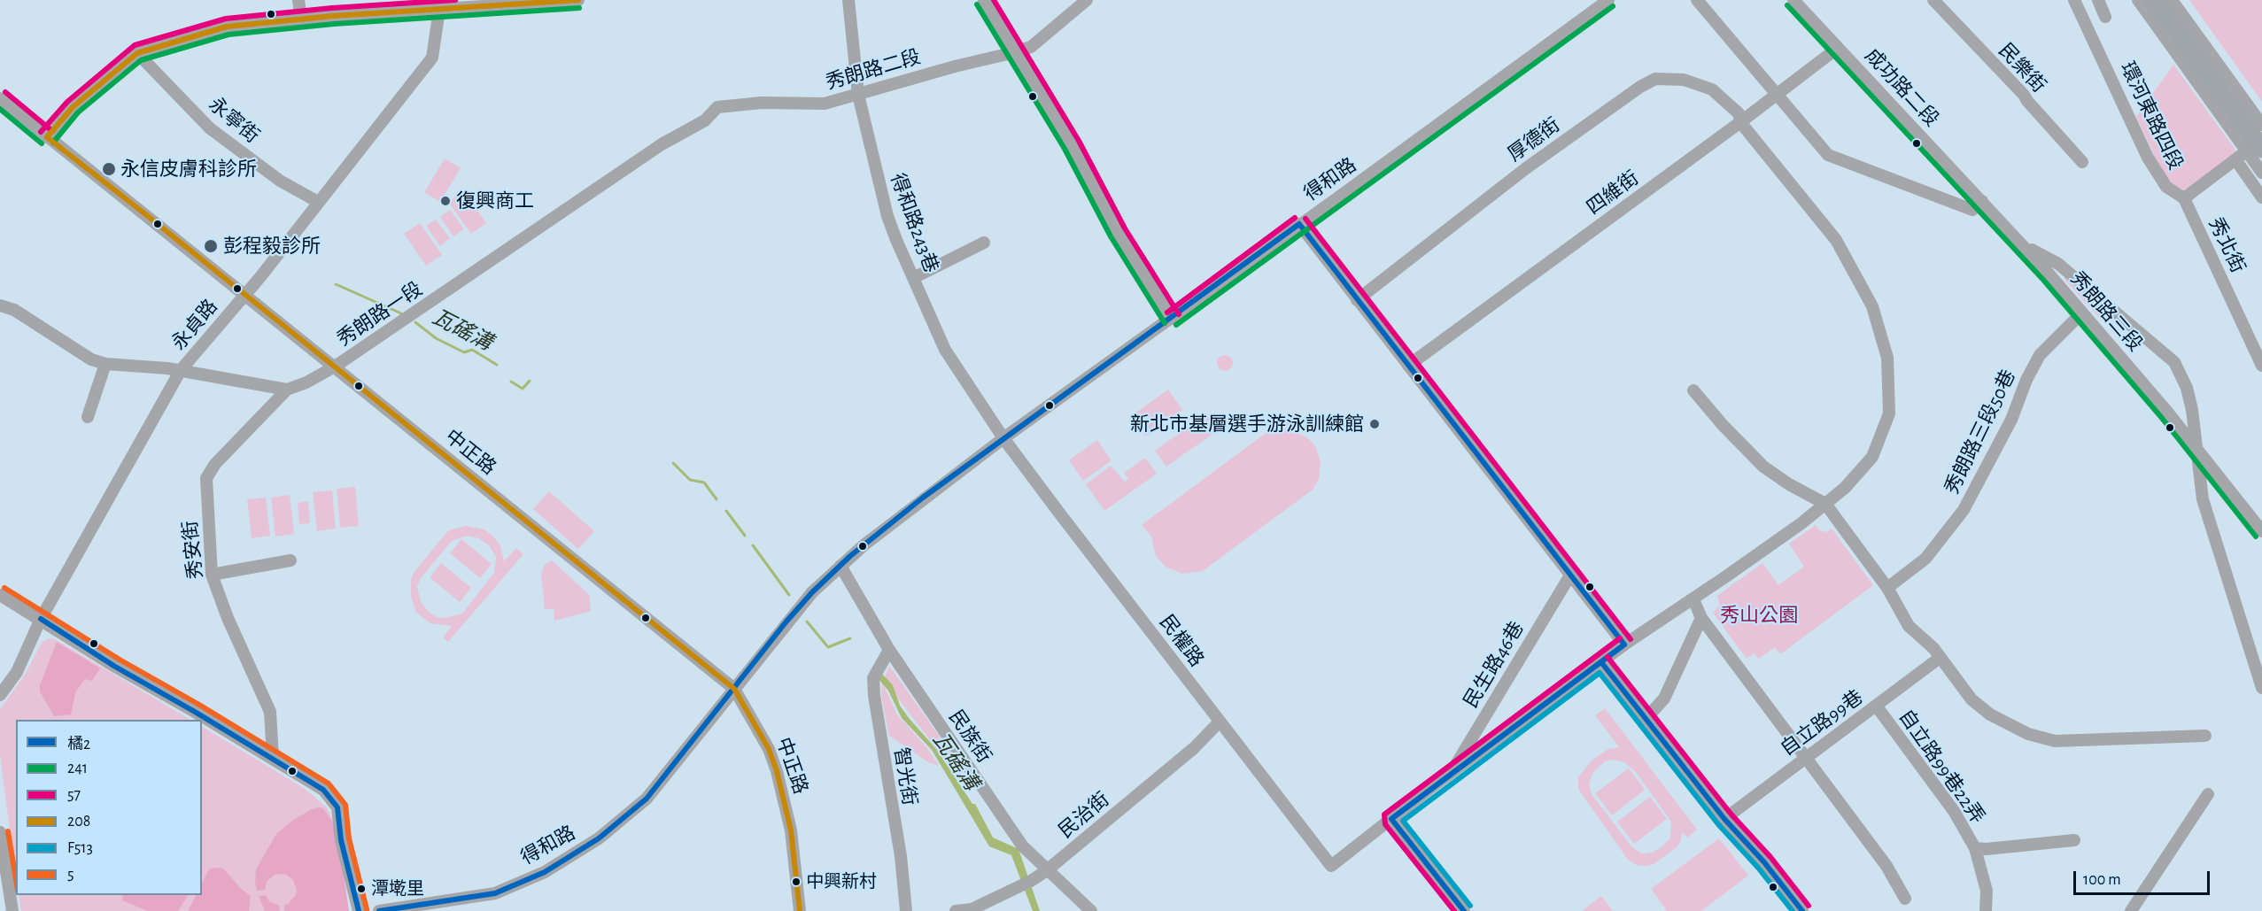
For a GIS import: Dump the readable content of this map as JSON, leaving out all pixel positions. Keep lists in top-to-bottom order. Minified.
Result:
{"streets":{"street":["民樂街","秀朗路二段","成功路二段","環河東路四段","永寧街","厚德街","得和路","四維街","得和路243巷","秀北街","秀朗路三段","秀朗路一段","永貞路","秀朗路三段50巷","中正路","秀安街","民權路","民生路46巷","自立路99巷","民族街","自立路99巷22弄","智光街","民治街"]},"crossings":[["秀朗路二段","得和路243巷"],["秀朗路二段","秀朗路一段"],["成功路二段","四維街"],["成功路二段","秀朗路三段"],["環河東路四段","秀北街"],["永寧街","永貞路"],["厚德街","四維街"],["厚德街","民權路"],["厚德街","民生路46巷"],["得和路","得和路243巷"],["得和路","中正路"],["得和路","民權路"],["得和路","民族街"],["得和路243巷","民權路"],["秀朗路三段","秀朗路三段50巷"],["秀朗路一段","中正路"],["秀朗路一段","秀安街"],["永貞路","中正路"],["民權路","民治街"],["自立路99巷","自立路99巷22弄"],["民族街","智光街"],["民族街","民治街"]],"water":["瓦磘溝"],"parks":["秀山公園"],"places":["永信皮膚科診所","復興商工","彭程毅診所","新北市基層選手游泳訓練館","中興新村","潭墘里"],"lines":["transit line 57","transit line 208","transit line 241","transit line 橘2","transit line 5","transit line F513"],"legend":["橘2","241","57","208","F513","5"],"scale_bar":"100 m"}
